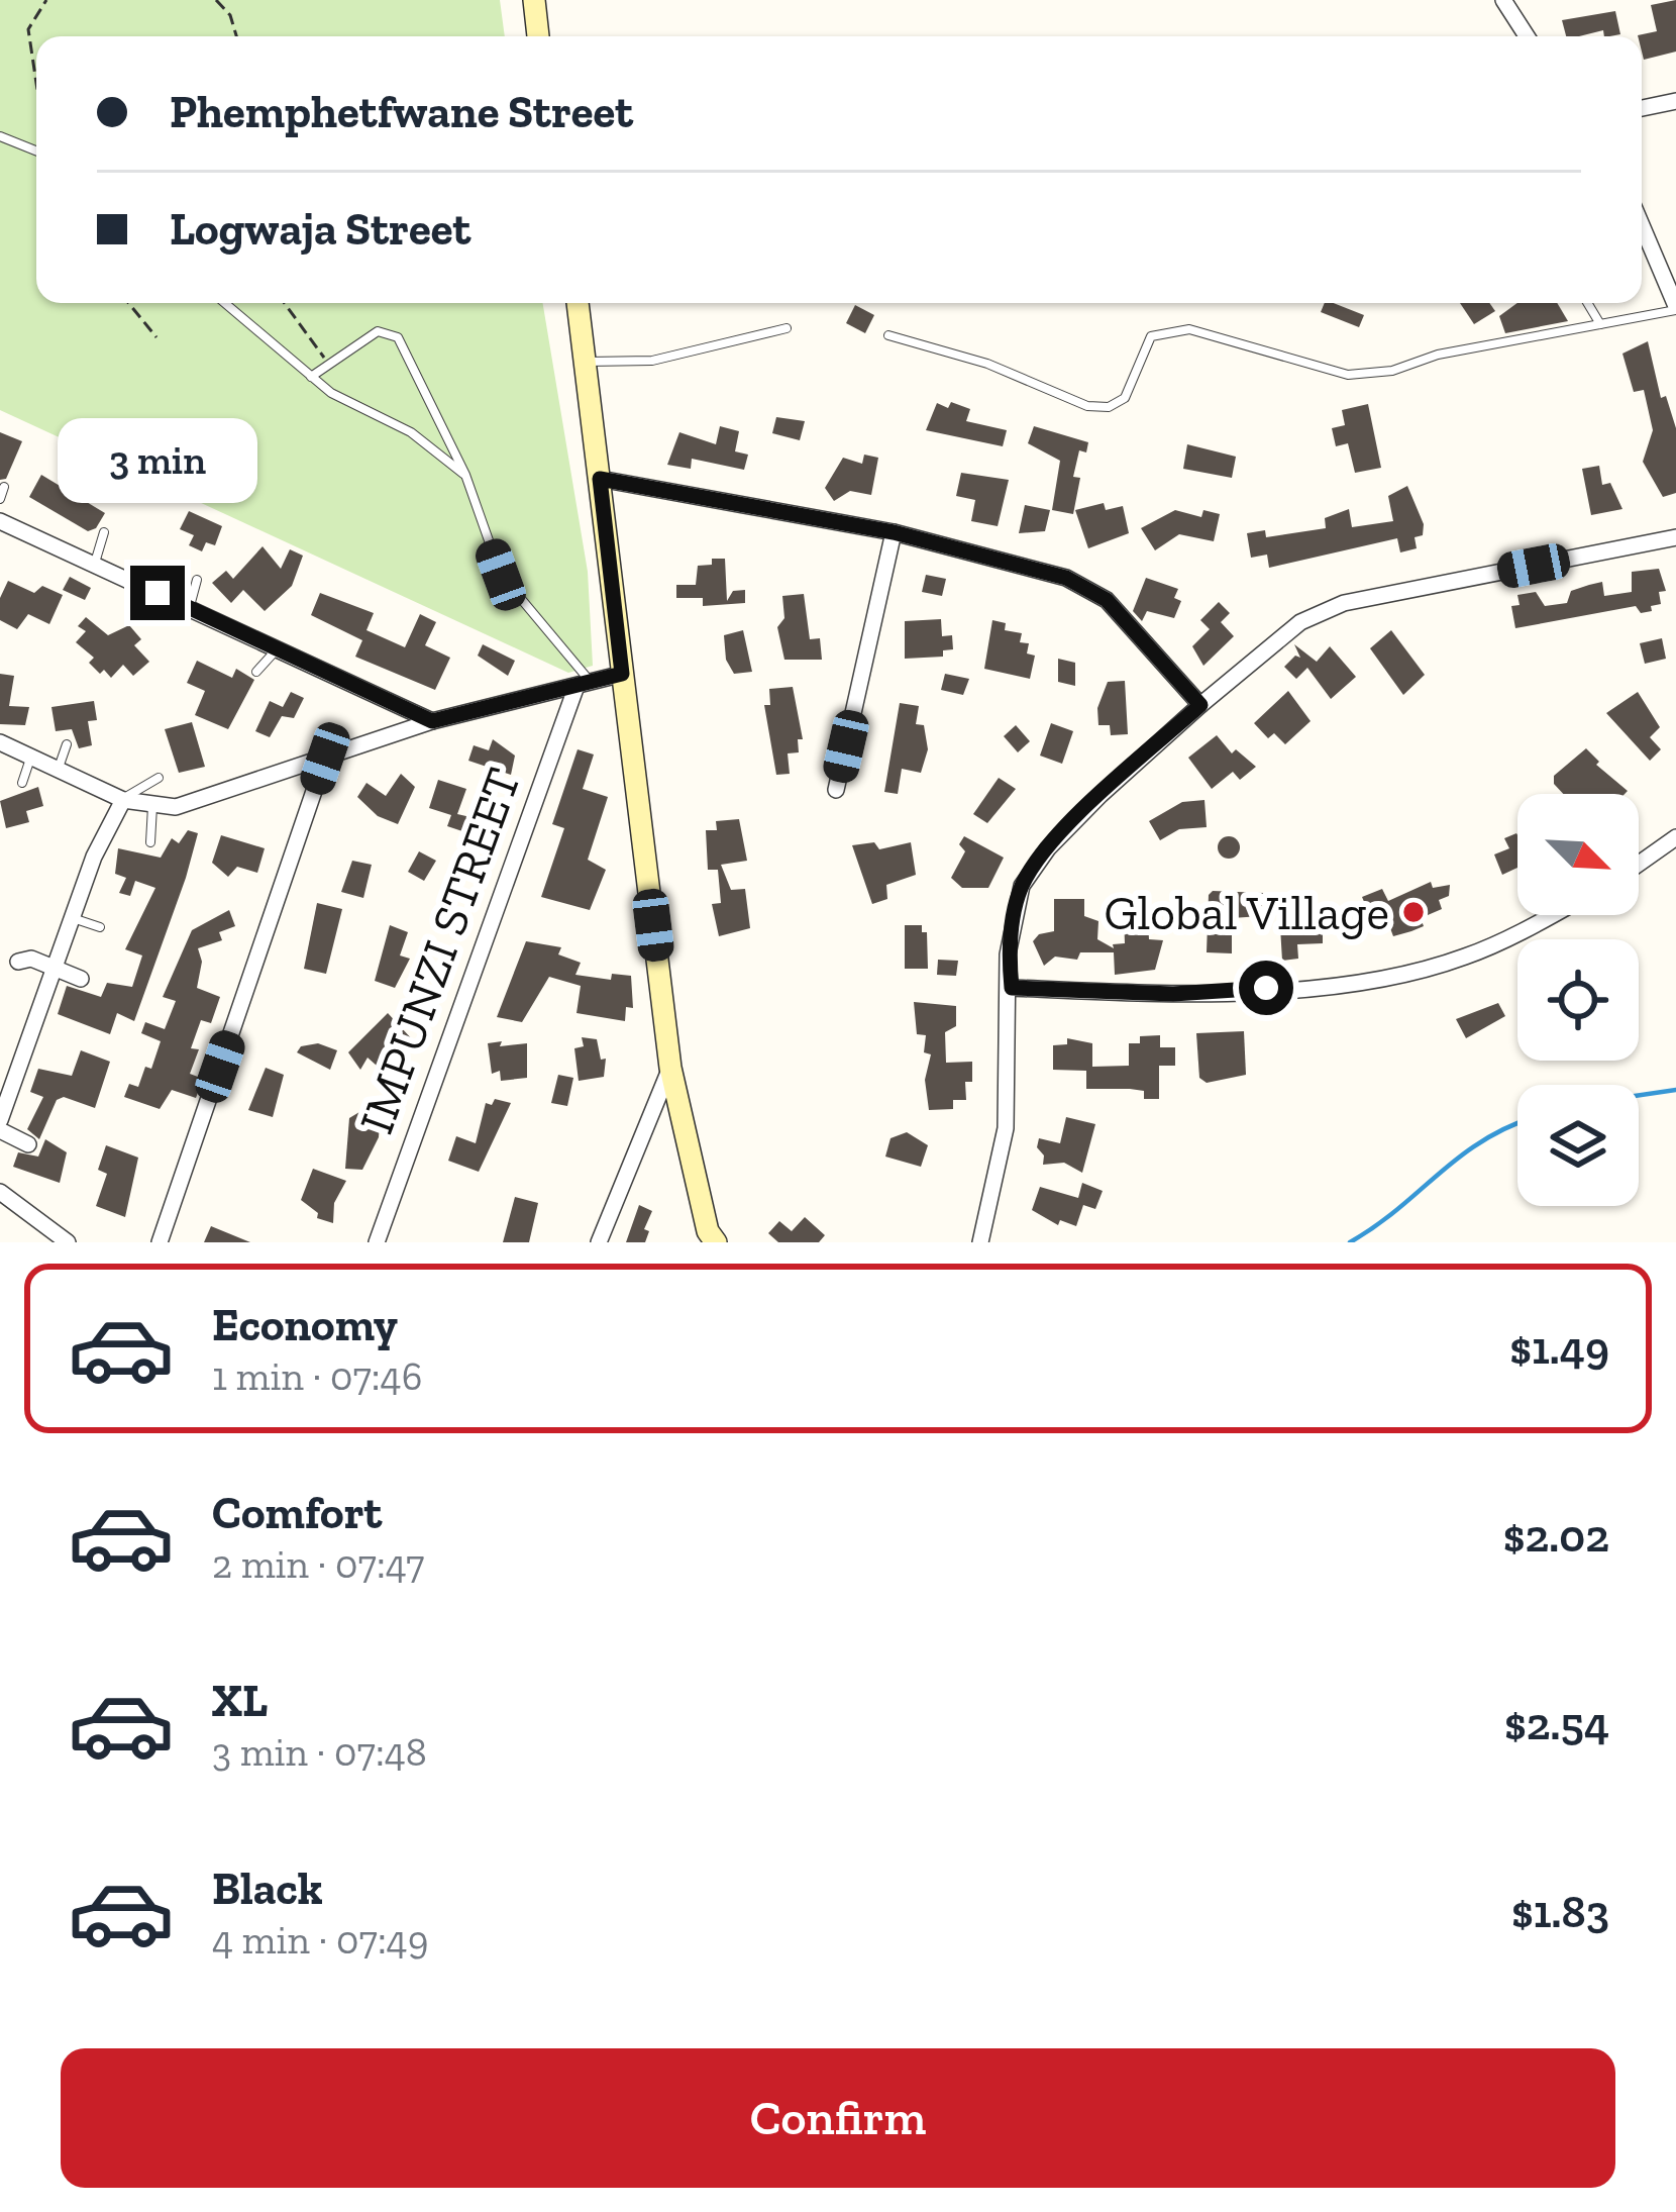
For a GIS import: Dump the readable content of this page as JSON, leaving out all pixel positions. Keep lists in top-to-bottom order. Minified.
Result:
{"streets":{"street":["IMPUNZI STREET"]},"places":["Global Village"],"north":"bottom right","page":{"banner":["Phemphetfwane Street","Logwaja Street"],"bubble":"3 min","list":[{"name":"Economy","note":"1 min · 07:46","value":"$1.49"},{"name":"Comfort","note":"2 min · 07:47","value":"$2.02"},{"name":"XL","note":"3 min · 07:48","value":"$2.54"},{"name":"Black","note":"4 min · 07:49","value":"$1.83"}],"buttons":"Confirm"}}
